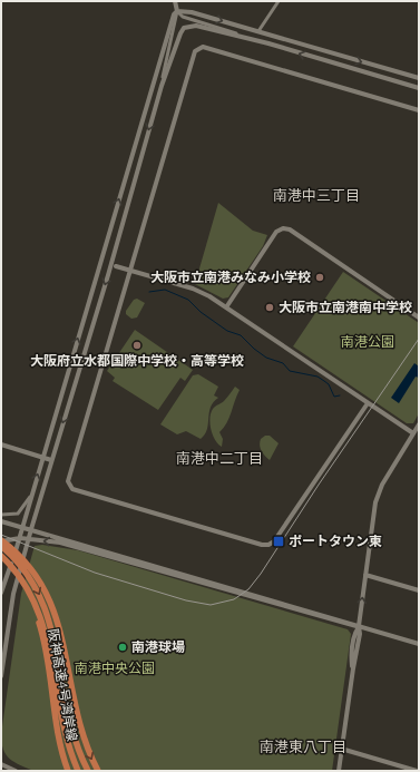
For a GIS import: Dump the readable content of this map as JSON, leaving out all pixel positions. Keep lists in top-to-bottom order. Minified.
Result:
{"streets":{"highway":["阪神高速4号湾岸線"]},"districts":["南港中三丁目","南港中二丁目","南港東八丁目"],"parks":["南港公園","南港中央公園"],"places":{"other":["大阪市立南港みなみ小学校","大阪市立南港南中学校","大阪府立水都国際中学校・高等学校","南港球場"],"transit":["ポートタウン東"]}}
